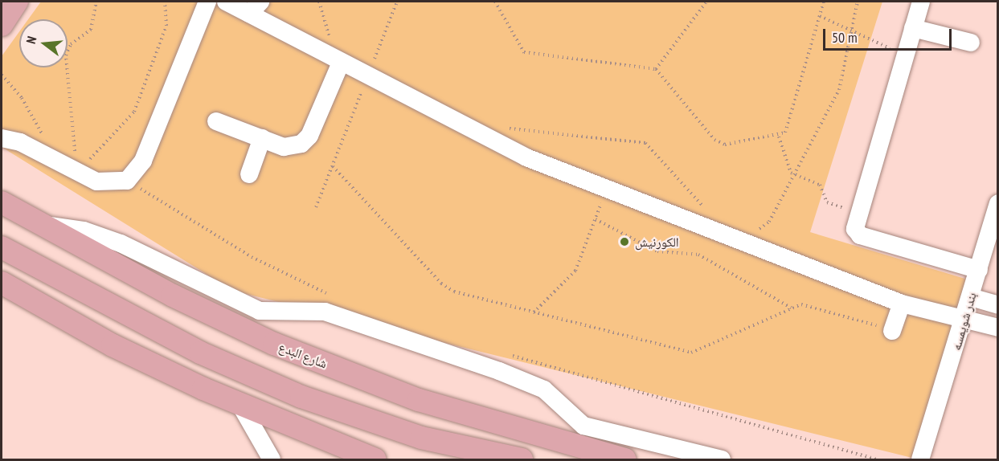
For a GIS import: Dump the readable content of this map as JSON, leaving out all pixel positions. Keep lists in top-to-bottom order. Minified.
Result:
{"streets":{"main road":["شارع البدع"],"lane":["بندر شويمسه"]},"places":["الكورنيش"],"scale_bar":"50 m","north":"left"}
